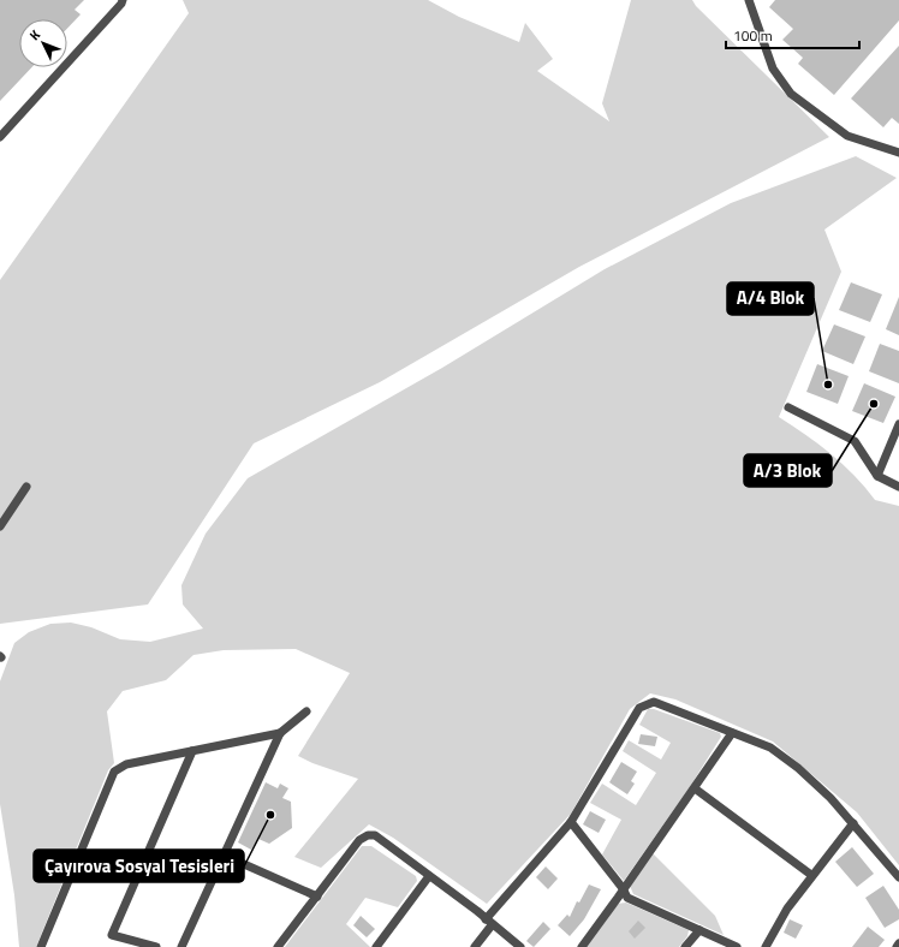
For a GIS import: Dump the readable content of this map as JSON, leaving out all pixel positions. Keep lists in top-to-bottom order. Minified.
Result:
{"places":["A/4 Blok","A/3 Blok","Çayırova Sosyal Tesisleri"],"scale_bar":"100 m","north":"top left"}
